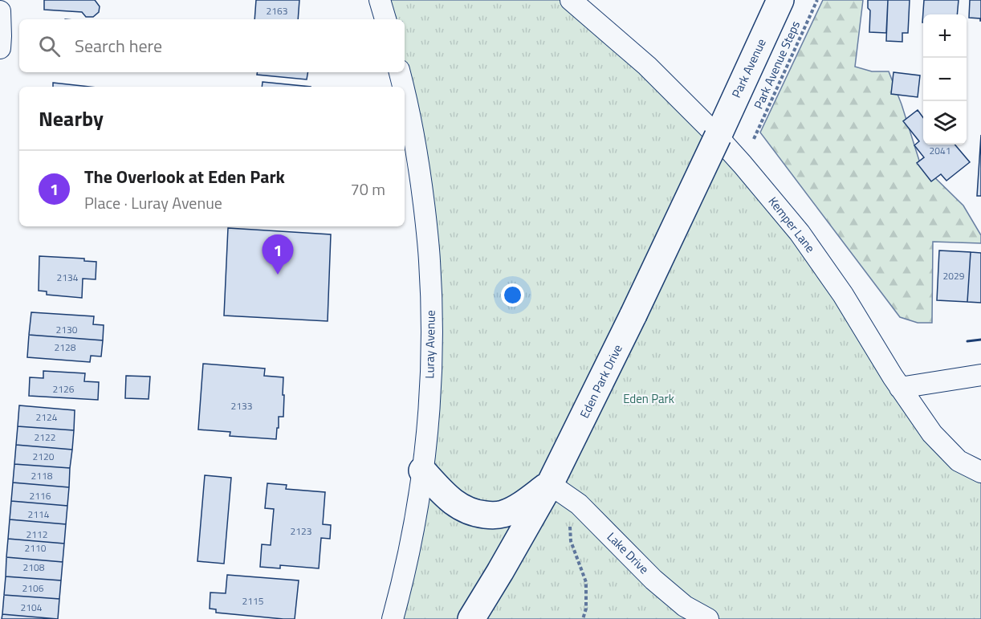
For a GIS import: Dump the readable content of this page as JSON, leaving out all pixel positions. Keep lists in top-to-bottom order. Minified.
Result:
{"streets":{"street":["Park Avenue","Kemper Lane","Luray Avenue","Eden Park Drive","Lake Drive"],"path":["Park Avenue Steps"]},"crossings":[["Park Avenue","Eden Park Drive"],["Eden Park Drive","Lake Drive"]],"parks":["Eden Park"],"house_numbers":["2163","2041","2029","2134","2130","2128","2126","2133","2124","2122","2120","2118","2116","2114","2123","2112","2110","2108","2106","2115","2104"],"page":{"map_buttons":["+","−"],"search":"Search here","heading":"Nearby","list":[{"mark":"1","name":"The Overlook at Eden Park","note":"Place · Luray Avenue","value":"70 m"}],"pins":"1"}}
